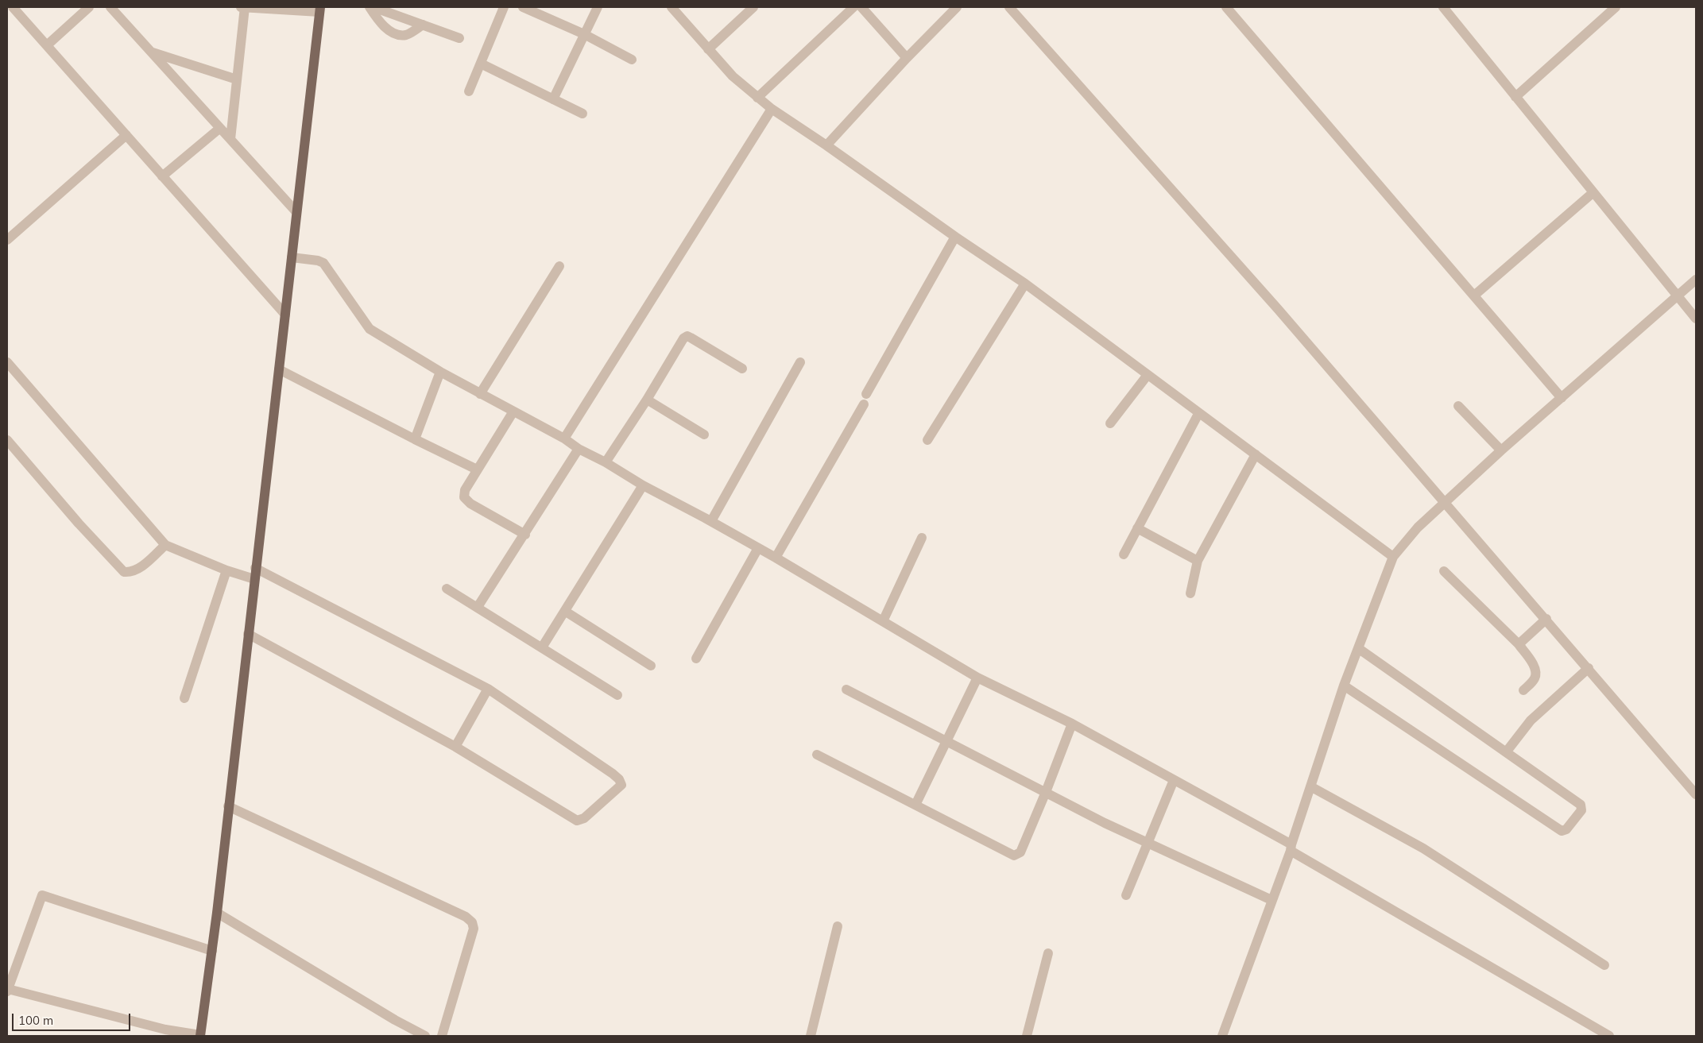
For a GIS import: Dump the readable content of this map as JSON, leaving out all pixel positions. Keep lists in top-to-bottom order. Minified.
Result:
{"scale_bar":"100 m"}
